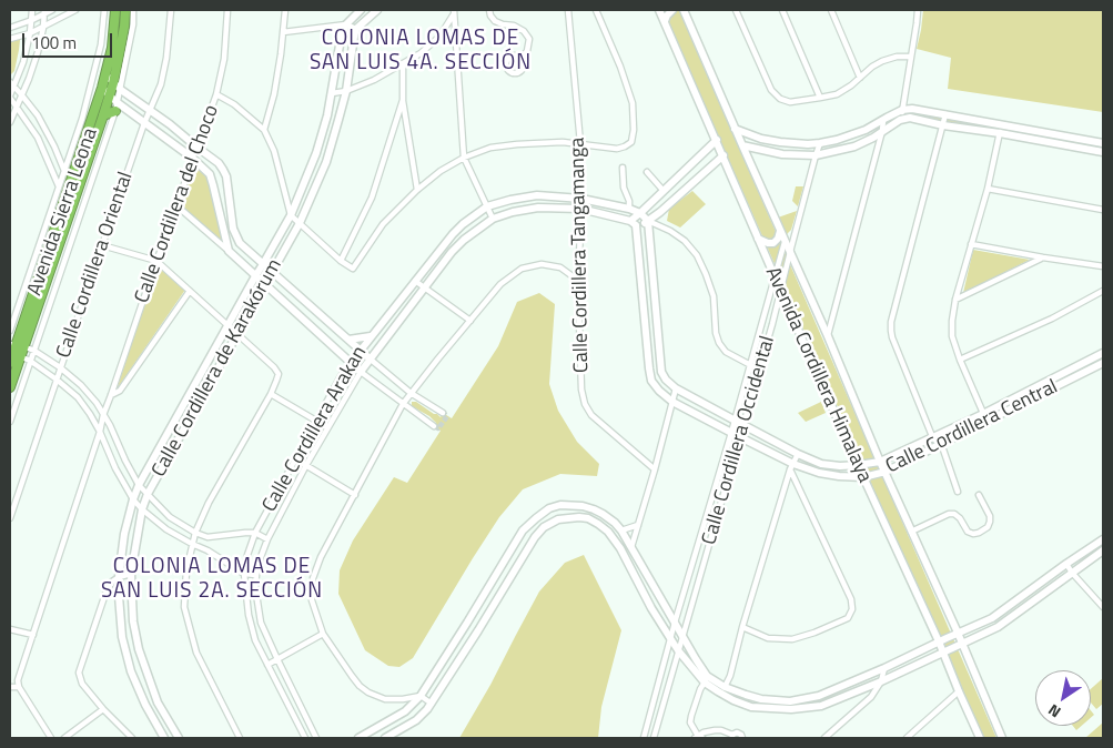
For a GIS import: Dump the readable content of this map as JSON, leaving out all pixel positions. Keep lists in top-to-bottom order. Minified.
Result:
{"streets":{"highway":["Avenida Sierra Leona"],"street":["Calle Cordillera del Choco","Calle Cordillera Tangamanga","Calle Cordillera Oriental","Calle Cordillera de Karakórum","Avenida Cordillera Himalaya","Calle Cordillera Central","Calle Cordillera Arakan","Calle Cordillera Occidental"]},"crossings":[["Calle Cordillera Tangamanga","Calle Cordillera Arakan"],["Avenida Cordillera Himalaya","Calle Cordillera Central"],["Avenida Cordillera Himalaya","Calle Cordillera Occidental"],["Calle Cordillera Central","Calle Cordillera Arakan"],["Calle Cordillera Central","Calle Cordillera Occidental"],["Calle Cordillera Arakan","Calle Cordillera Occidental"]],"districts":["COLONIA LOMAS DE SAN LUIS 4A. SECCIÓN","COLONIA LOMAS DE SAN LUIS 2A. SECCIÓN"],"scale_bar":"100 m","north":"bottom left"}
